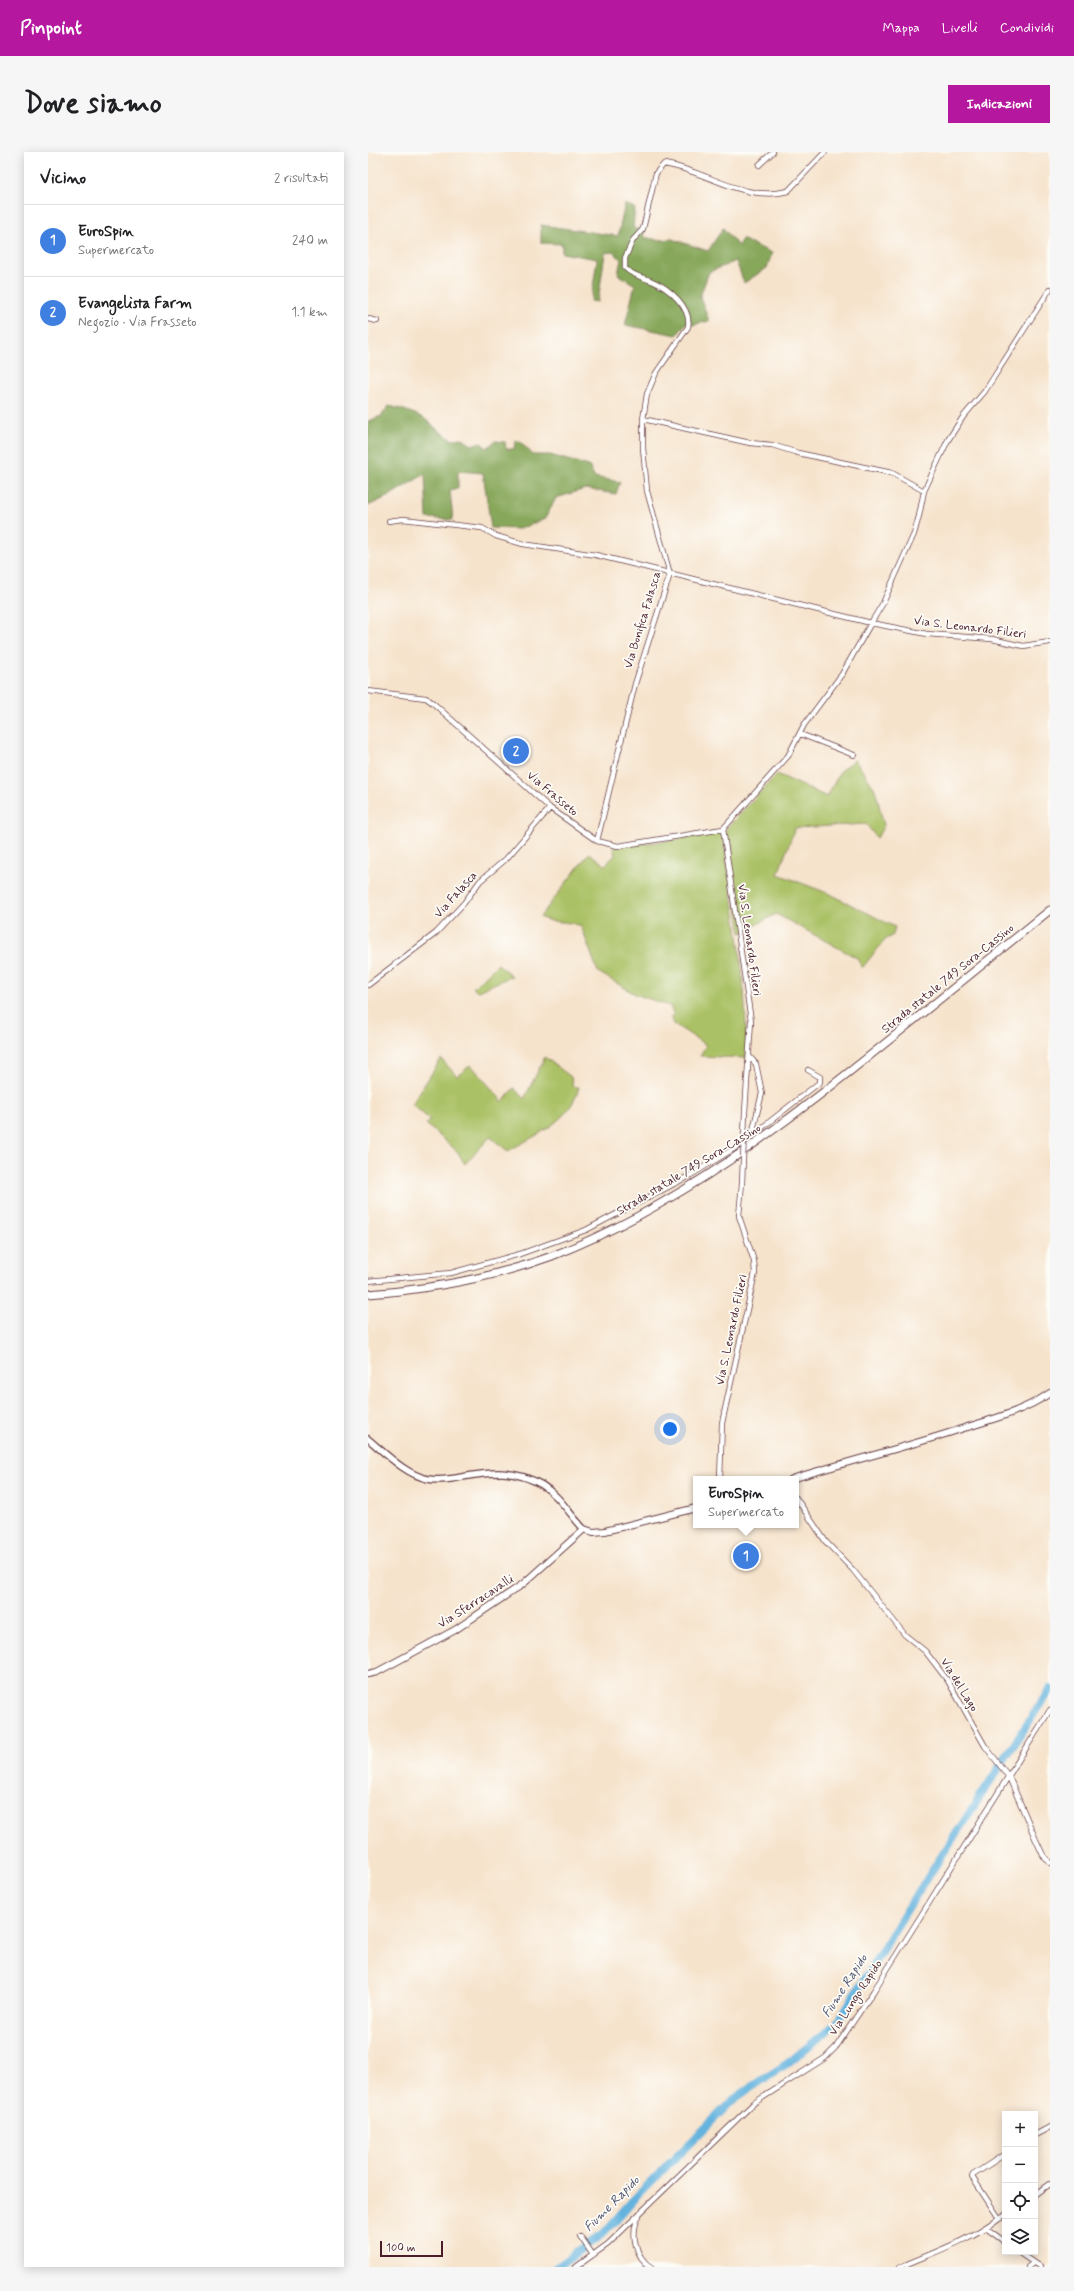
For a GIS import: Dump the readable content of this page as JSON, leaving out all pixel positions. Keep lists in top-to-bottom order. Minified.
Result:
{"streets":{"highway":["Strada statale 749 Sora-Cassino"],"main road":["Via Sferracavalli"],"street":["Via Bonifica Falasca","Via S. Leonardo Filieri","Via Frasseto","Via Falasca","Via del Lago","Via Lungo Rapido"]},"crossings":[["Via Bonifica Falasca","Via S. Leonardo Filieri"],["Via Bonifica Falasca","Via Frasseto"],["Via S. Leonardo Filieri","Via Frasseto"],["Via Frasseto","Via Falasca"],["Via del Lago","Via Lungo Rapido"]],"water":["Fiume Rapido"],"scale_bar":"100 m","page":{"header":"Pinpoint","nav":["Mappa","Livelli","Condividi"],"buttons":"Indicazioni","title":"Dove siamo","heading":["Vicino","2 risultati"],"list":[{"mark":"1","name":"EuroSpin","note":"Supermercato","value":"240 m"},{"mark":"2","name":"Evangelista Farm","note":"Negozio · Via Frasseto","value":"1.1 km"}],"pins":["2","1"],"popup":["EuroSpin","Supermercato"],"map_buttons":["+","−"],"scale":"100 m"}}
